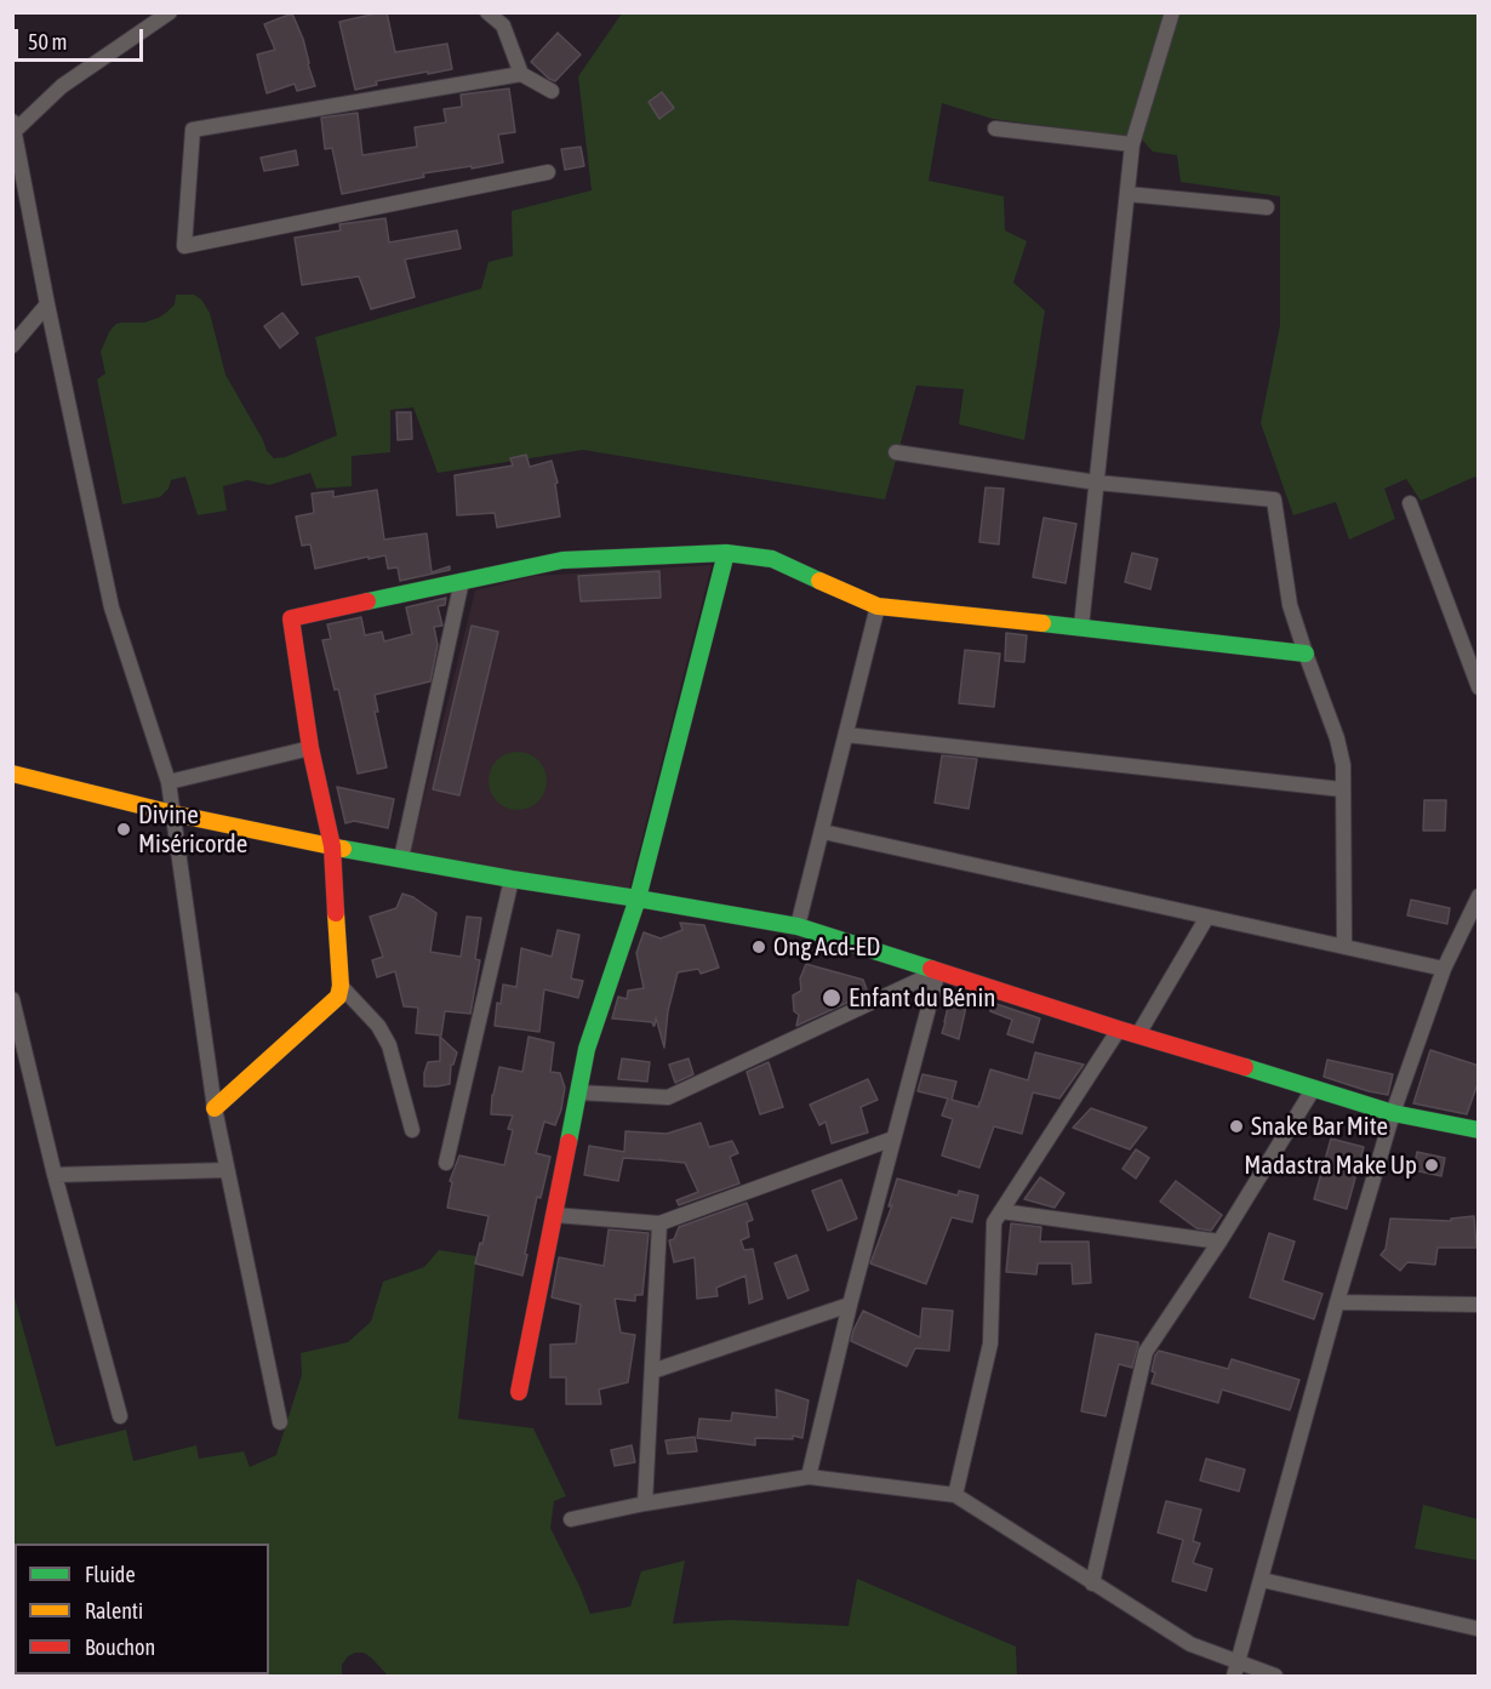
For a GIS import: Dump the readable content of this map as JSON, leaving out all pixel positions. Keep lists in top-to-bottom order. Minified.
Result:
{"places":["Divine Miséricorde","Ong Acd-ED","Enfant du Bénin","Snake Bar Mite","Madastra Make Up"],"legend":["Fluide","Ralenti","Bouchon"],"scale_bar":"50 m"}
